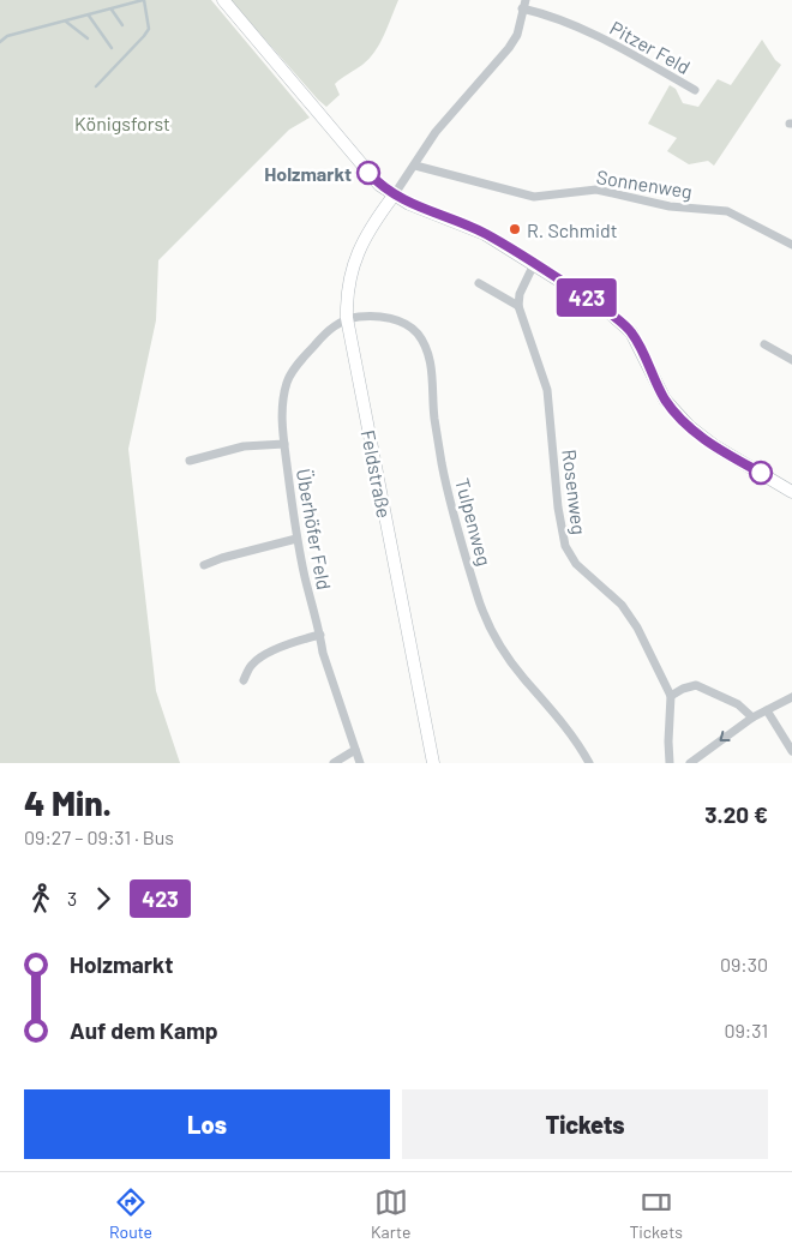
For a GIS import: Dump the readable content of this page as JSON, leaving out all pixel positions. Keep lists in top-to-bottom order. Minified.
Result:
{"streets":{"main road":["Feldstraße"],"street":["Pitzer Feld","Sonnenweg","Rosenweg","Tulpenweg","Überhöfer Feld"]},"crossings":[["Feldstraße","Tulpenweg"],["Feldstraße","Überhöfer Feld"],["Tulpenweg","Überhöfer Feld"]],"parks":["Königsforst"],"places":["Holzmarkt","R. Schmidt"],"lines":["bus line 423"],"page":{"on_map":"423","heading":["4 Min.","09:27 – 09:31 · Bus","3.20 €"],"legs":["3","423"],"list":[{"name":"Holzmarkt","value":"09:30"},{"name":"Auf dem Kamp","value":"09:31"}],"buttons":["Los","Tickets"],"tabs":["Route","Karte","Tickets"]}}
